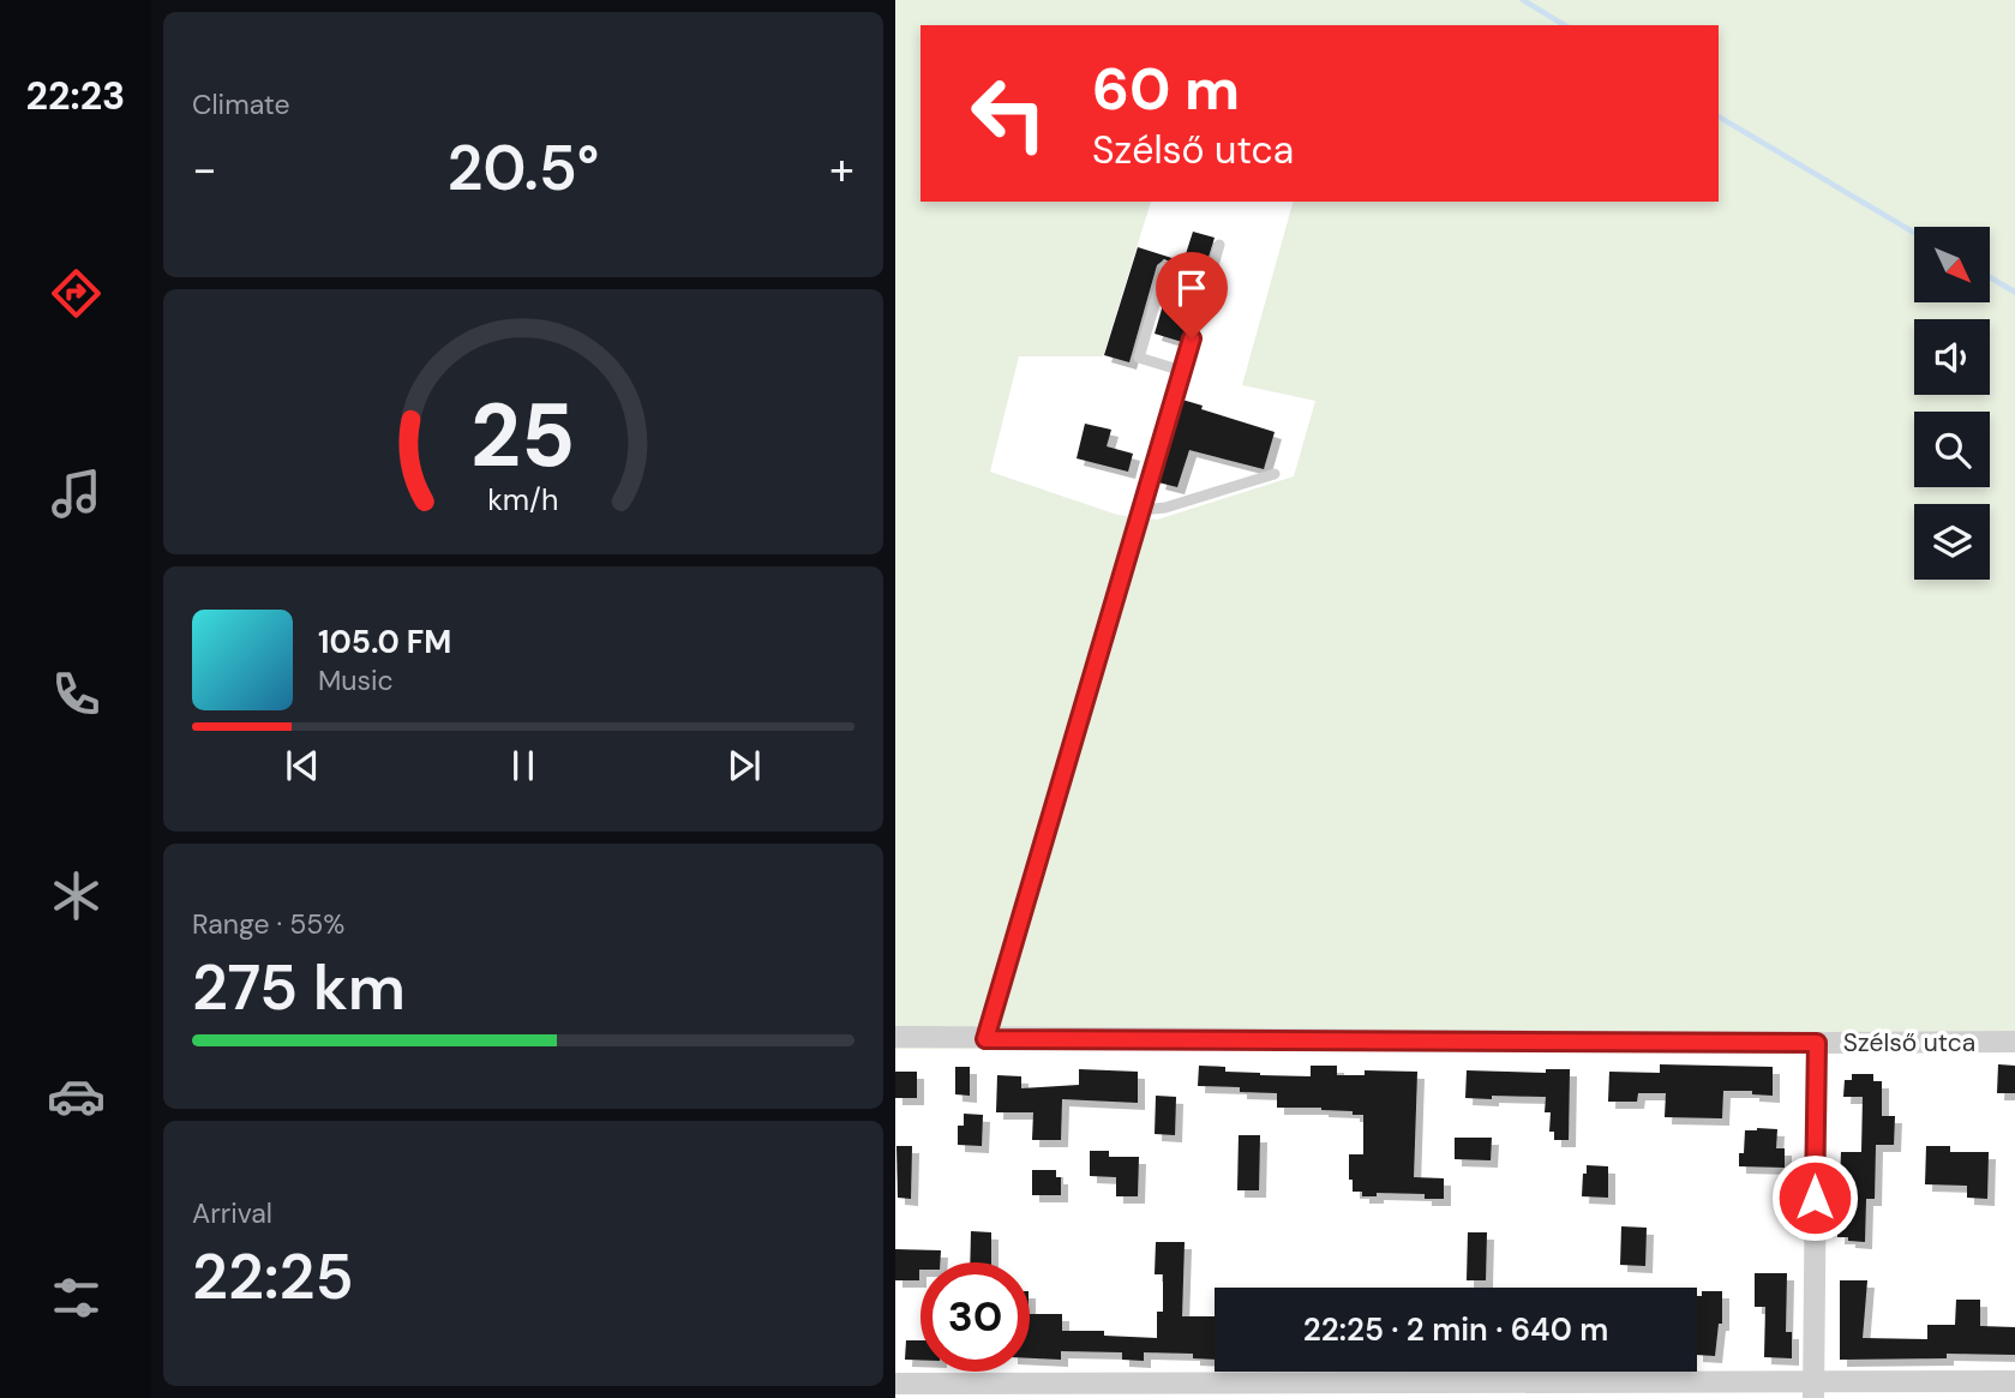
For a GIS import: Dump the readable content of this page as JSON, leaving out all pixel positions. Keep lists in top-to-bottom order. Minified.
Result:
{"streets":{"street":["Szélső utca"]},"north":"bottom right","page":{"tabs":"22:23","tile":["Climate",["Range · 55%","275 km"],["Arrival","22:25"]],"turn":["60 m","Szélső utca"],"heat":["−","20.5°","+"],"song":["105.0 FM","Music"],"limit":"30","trip":"22:25 · 2 min · 640 m","gauge":["25","km/h"]}}
